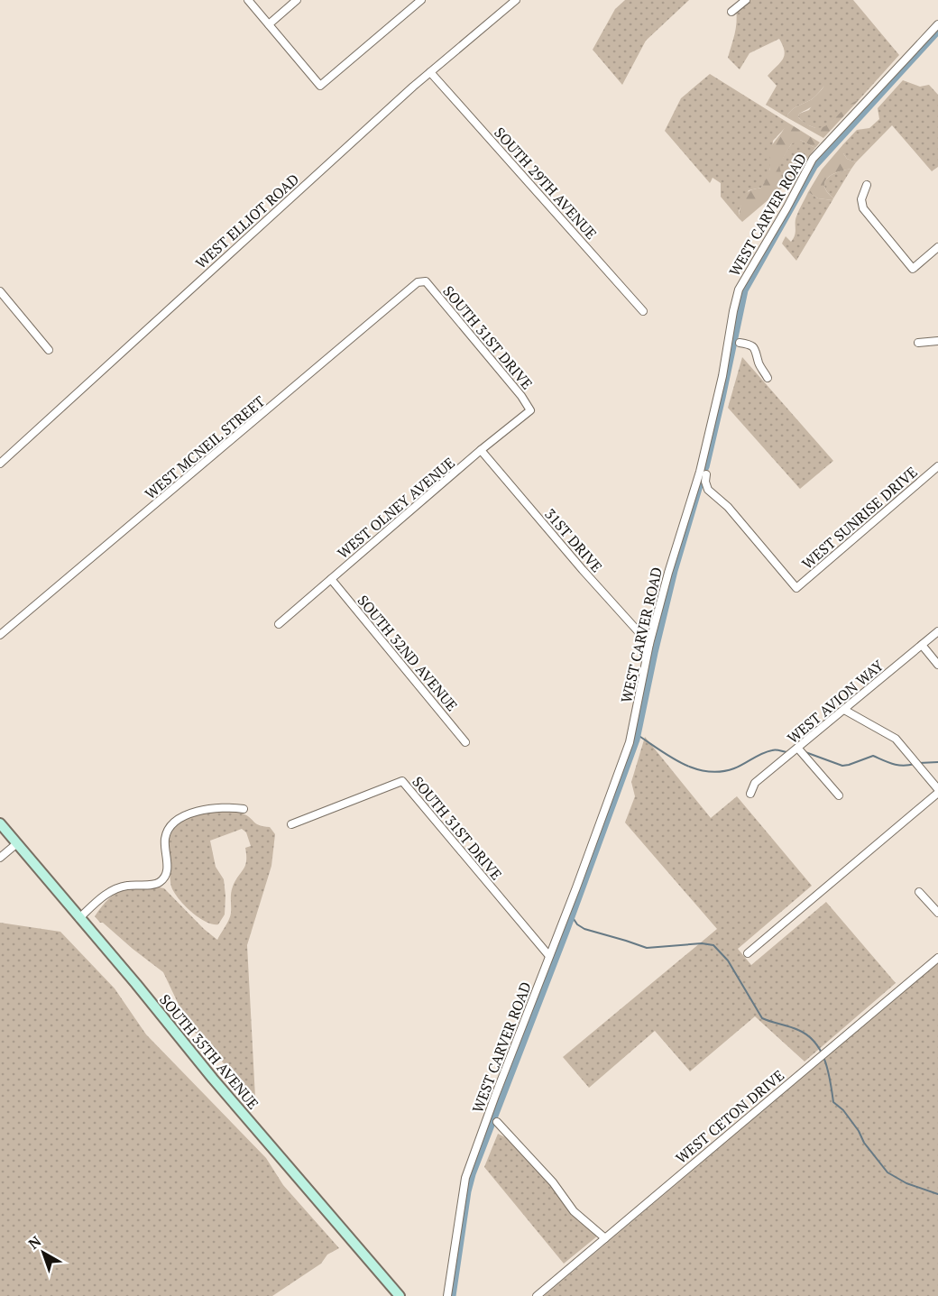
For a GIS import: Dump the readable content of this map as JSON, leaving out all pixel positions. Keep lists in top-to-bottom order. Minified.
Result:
{"streets":{"street":["SOUTH 29TH AVENUE","WEST CARVER ROAD","WEST ELLIOT ROAD","SOUTH 31ST DRIVE","WEST MCNEIL STREET","WEST OLNEY AVENUE","WEST SUNRISE DRIVE","31ST DRIVE","SOUTH 32ND AVENUE","WEST AVION WAY","SOUTH 35TH AVENUE","WEST CETON DRIVE"]},"crossings":[["SOUTH 29TH AVENUE","WEST ELLIOT ROAD"],["WEST CARVER ROAD","SOUTH 31ST DRIVE"],["WEST CARVER ROAD","31ST DRIVE"],["SOUTH 31ST DRIVE","WEST MCNEIL STREET"],["SOUTH 31ST DRIVE","WEST OLNEY AVENUE"],["WEST OLNEY AVENUE","31ST DRIVE"],["WEST OLNEY AVENUE","SOUTH 32ND AVENUE"]],"north":"top left"}
